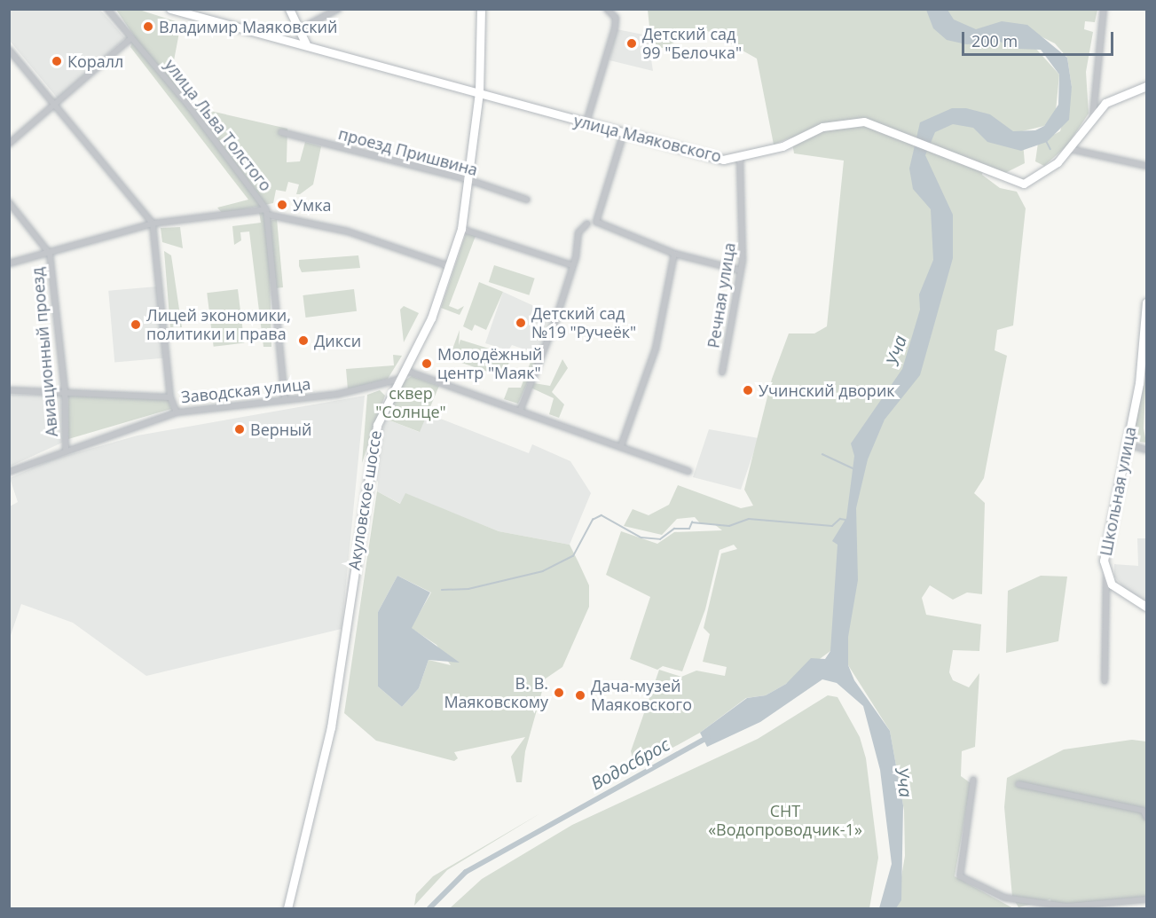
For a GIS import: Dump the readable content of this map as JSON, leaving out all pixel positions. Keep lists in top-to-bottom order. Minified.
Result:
{"streets":{"street":["улица Льва Толстого","улица Маяковского","проезд Пришвина","Речная улица","Авиационный проезд","Заводская улица","Школьная улица","Акуловское шоссе"]},"crossings":[["улица Льва Толстого","Заводская улица"],["улица Маяковского","Речная улица"],["улица Маяковского","Акуловское шоссе"],["проезд Пришвина","Акуловское шоссе"],["Авиационный проезд","Заводская улица"],["Заводская улица","Акуловское шоссе"]],"water":["Уча","Водосброс"],"parks":["сквер \"Солнце\"","СНТ «Водопроводчик-1»"],"places":["Владимир Маяковский","Детский сад 99 \"Белочка\"","Коралл","Умка","Детский сад №19 \"Ручеёк\"","Лицей экономики, политики и права","Дикси","Молодёжный центр \"Маяк\"","Учинский дворик","Верный","В. В. Маяковскому","Дача-музей Маяковского"],"scale_bar":"200 m"}
